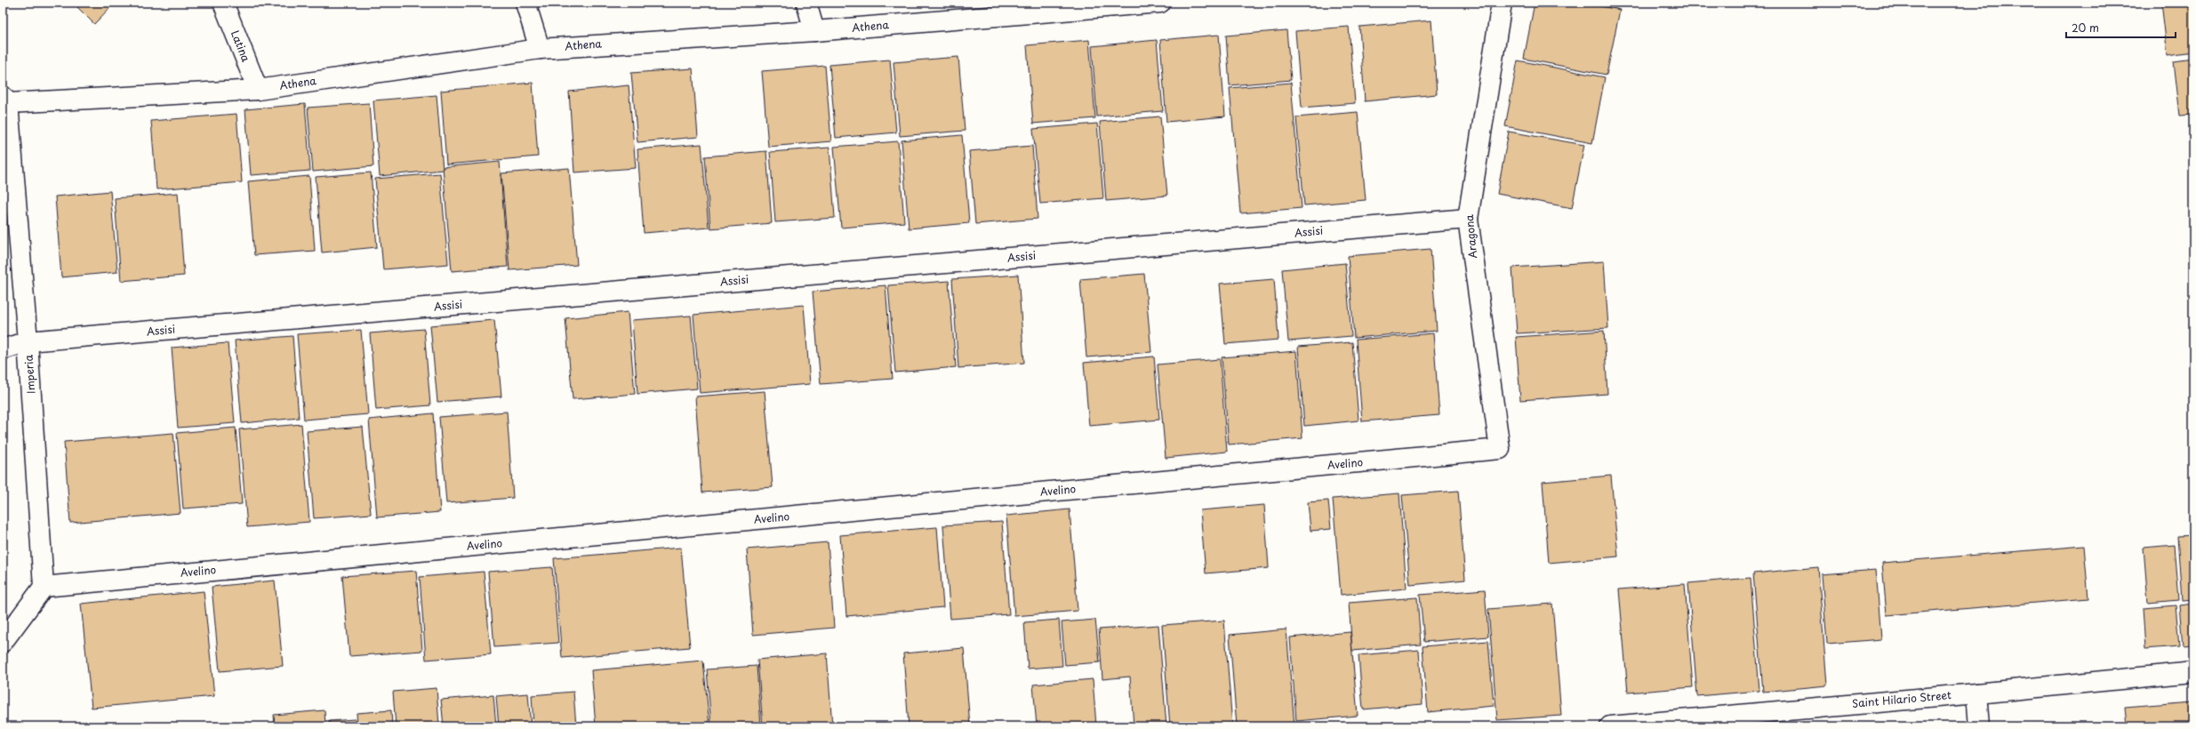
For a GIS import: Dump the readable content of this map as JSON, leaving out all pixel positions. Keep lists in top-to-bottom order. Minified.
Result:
{"streets":{"street":["Athena","Latina","Assisi","Aragona","Imperia","Avelino","Saint Hilario Street"]},"crossings":[["Athena","Latina"],["Athena","Imperia"],["Assisi","Aragona"],["Assisi","Imperia"],["Aragona","Avelino"],["Imperia","Avelino"]],"scale_bar":"20 m"}
